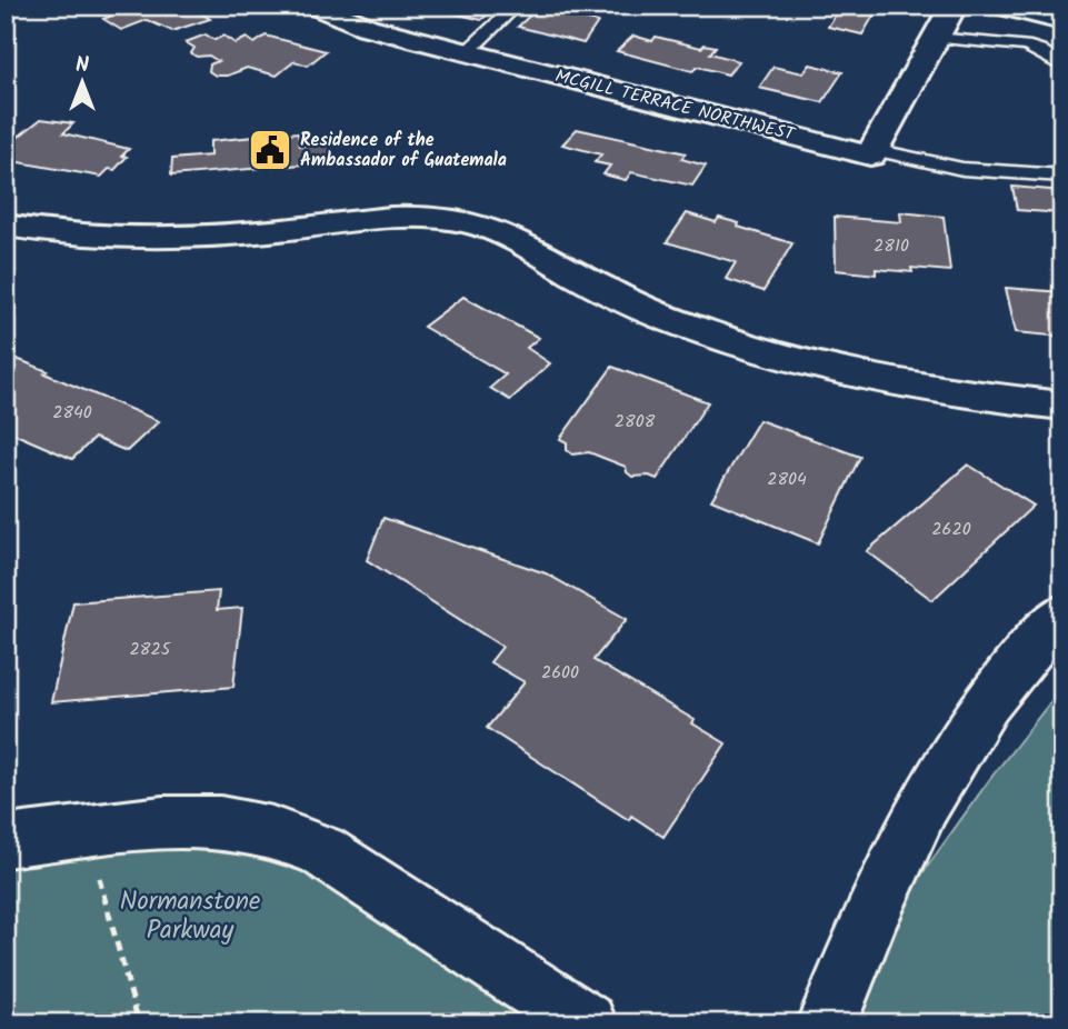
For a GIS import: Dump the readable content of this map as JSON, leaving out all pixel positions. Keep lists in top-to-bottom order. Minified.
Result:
{"streets":{"street":["MCGILL TERRACE NORTHWEST"]},"parks":["Normanstone Parkway"],"places":{"public building":["Residence of the Ambassador of Guatemala"]},"house_numbers":["2810","2840","2808","2804","2620","2825","2600"],"north":"top"}
